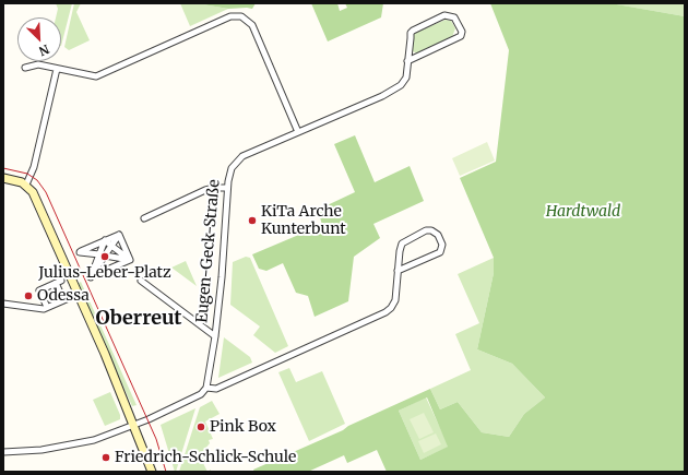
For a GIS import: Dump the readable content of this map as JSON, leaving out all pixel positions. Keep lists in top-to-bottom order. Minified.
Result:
{"streets":{"street":["Eugen-Geck-Straße"]},"districts":["Oberreut"],"parks":["Hardtwald"],"places":["KiTa Arche Kunterbunt","Julius-Leber-Platz","Odessa","Pink Box","Friedrich-Schlick-Schule"],"north":"bottom right"}
